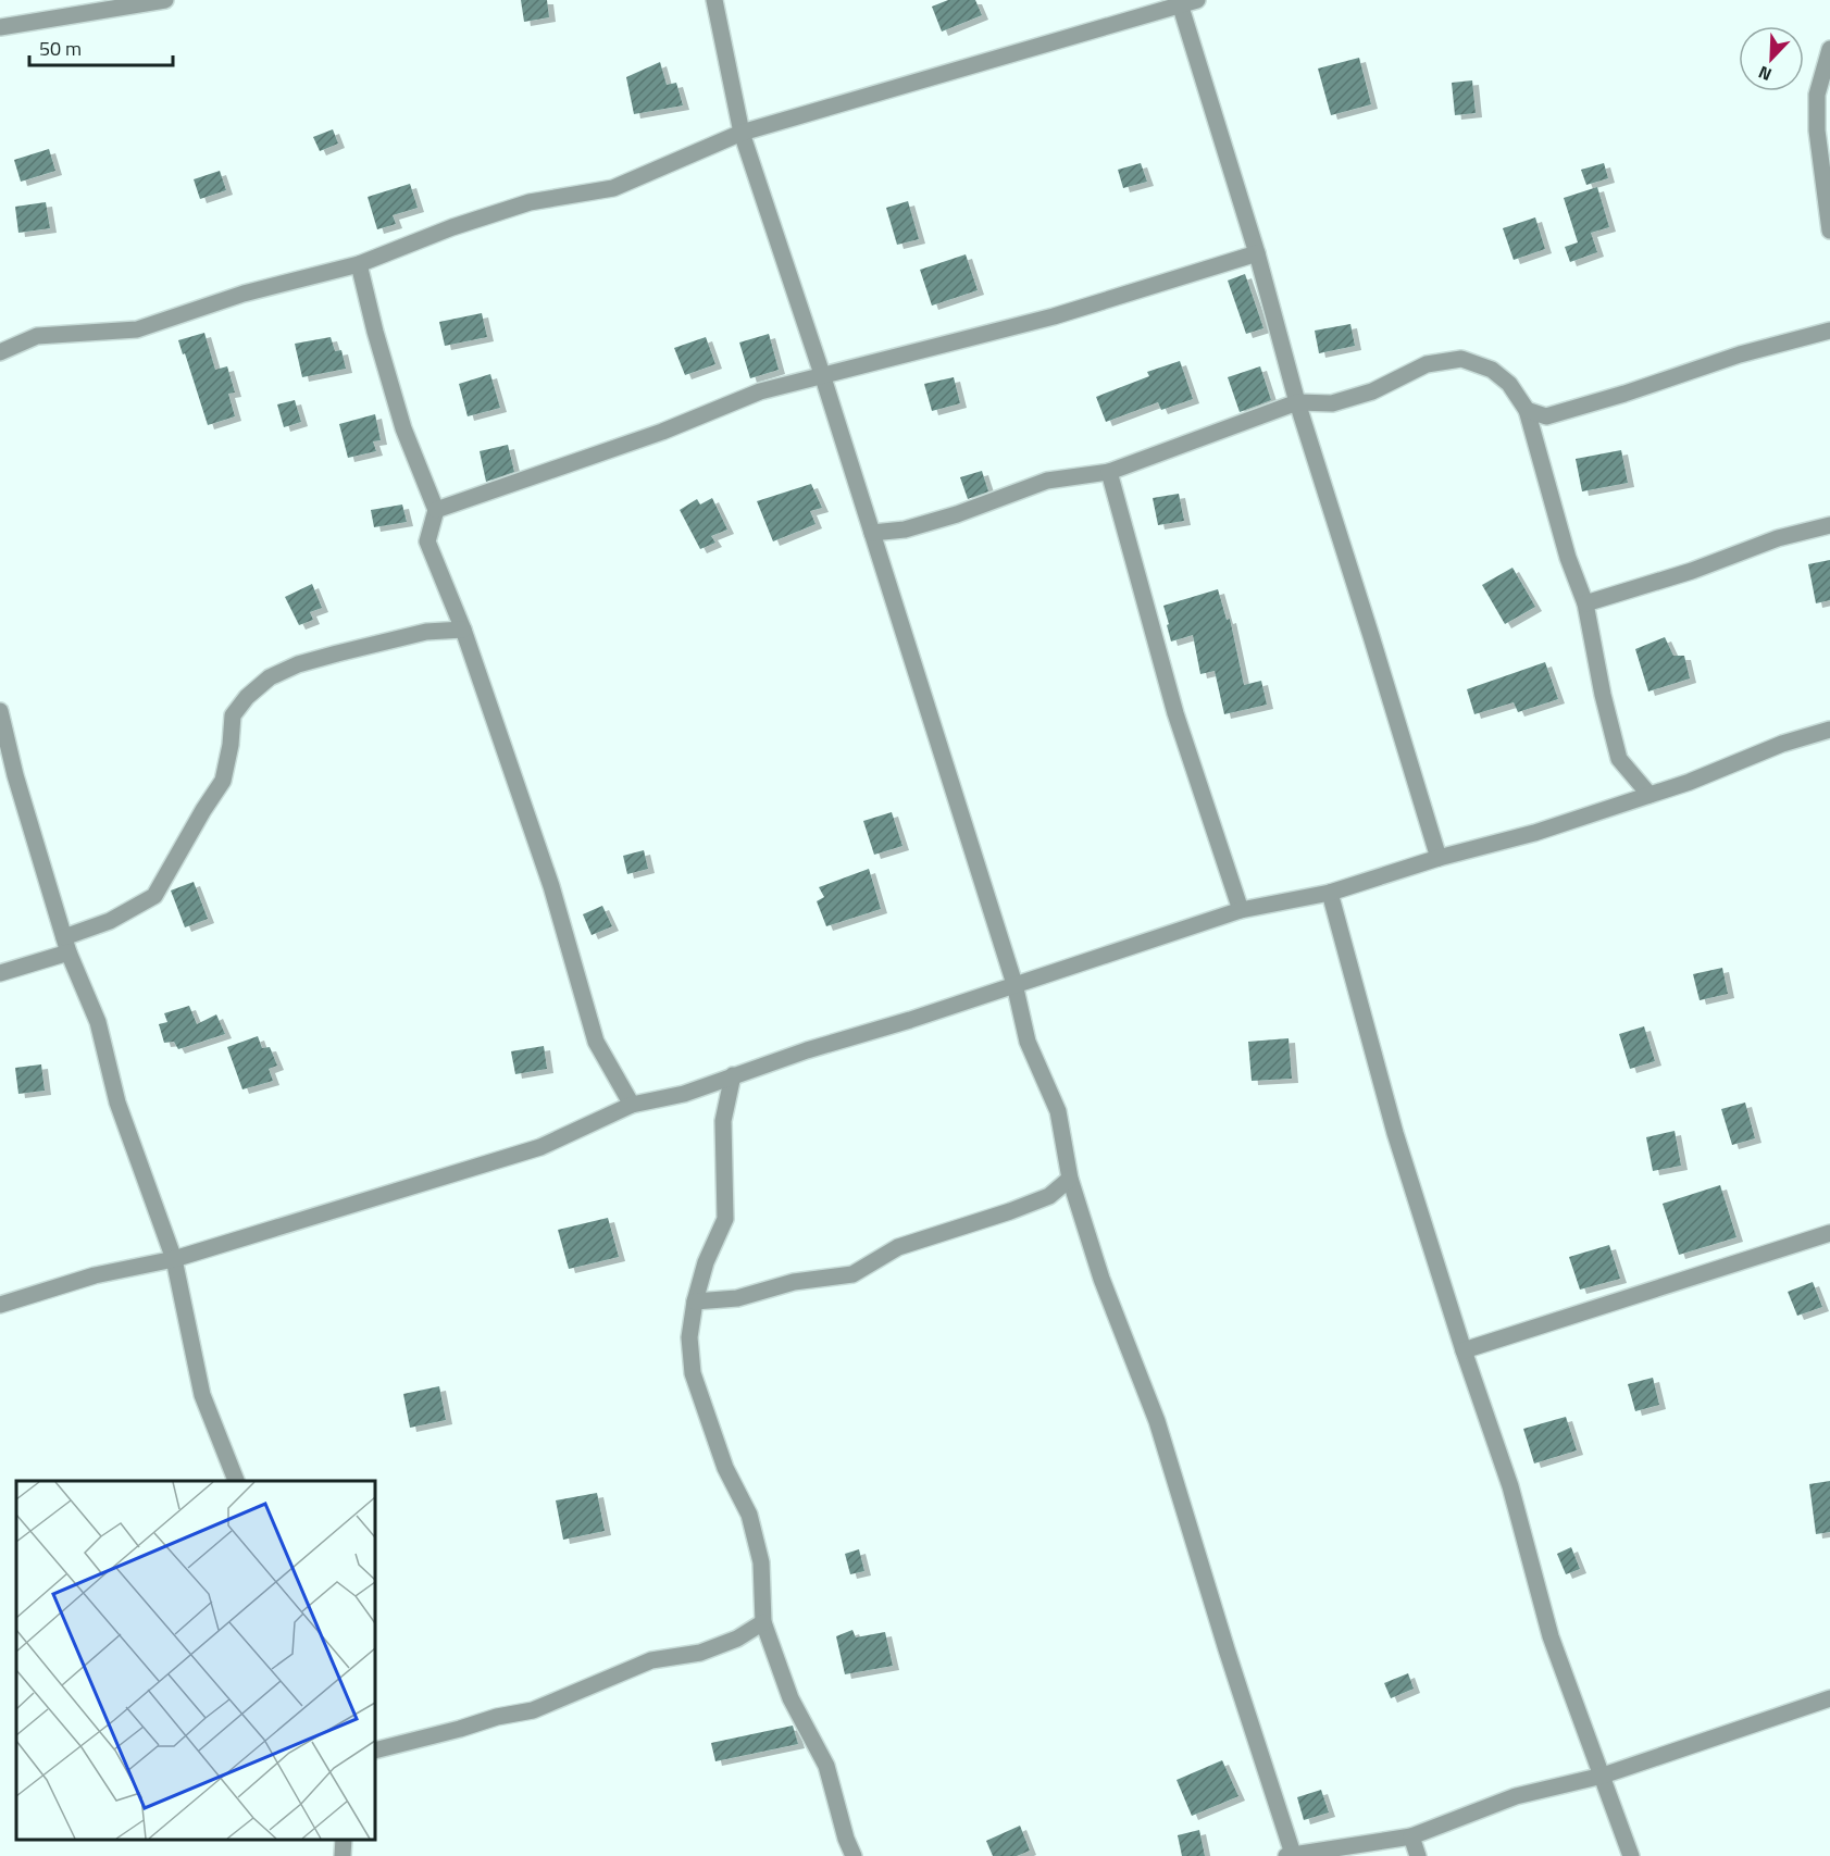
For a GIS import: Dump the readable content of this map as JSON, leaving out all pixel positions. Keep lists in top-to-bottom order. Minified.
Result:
{"scale_bar":"50 m","north":"bottom left"}
